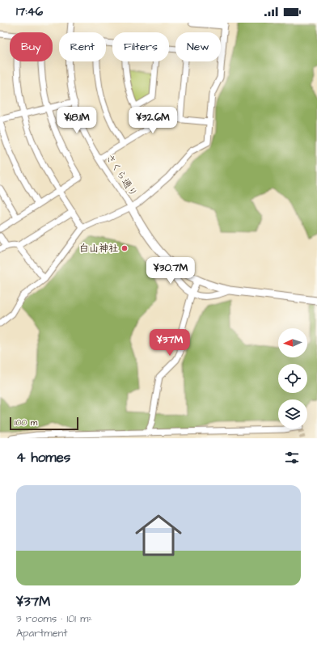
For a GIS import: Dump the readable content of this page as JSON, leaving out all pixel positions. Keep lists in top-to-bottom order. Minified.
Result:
{"streets":{"street":["さくら通り"]},"places":["白山神社"],"scale_bar":"100 m","north":"left","page":{"status":"17:46","chip":["Buy","Rent","Filters","New"],"price":["¥18.1M","¥32.6M","¥30.7M","¥37M"],"scale":"100 m","heading":"4 homes","list":[{"name":"¥37M","note":"3 rooms · 101 m² · Apartment"}]}}
